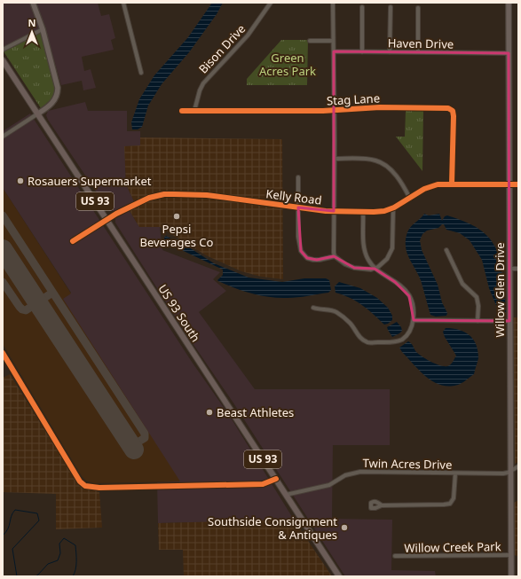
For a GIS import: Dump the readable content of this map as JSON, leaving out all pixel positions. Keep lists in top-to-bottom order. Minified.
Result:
{"streets":{"main road":["US 93","Willow Glen Drive","US 93 South"],"street":["Haven Drive","Bison Drive","Stag Lane","Kelly Road","Twin Acres Drive","Willow Creek Park"]},"crossings":[["Haven Drive","Willow Glen Drive"],["Bison Drive","Stag Lane"],["Stag Lane","Kelly Road"],["Kelly Road","Willow Glen Drive"],["Kelly Road","US 93 South"],["Willow Glen Drive","Twin Acres Drive"],["Willow Glen Drive","Willow Creek Park"],["US 93 South","Twin Acres Drive"]],"parks":["Green Acres Park"],"places":["Rosauers Supermarket","Pepsi Beverages Co","Beast Athletes","Southside Consignment & Antiques"],"north":"top"}
